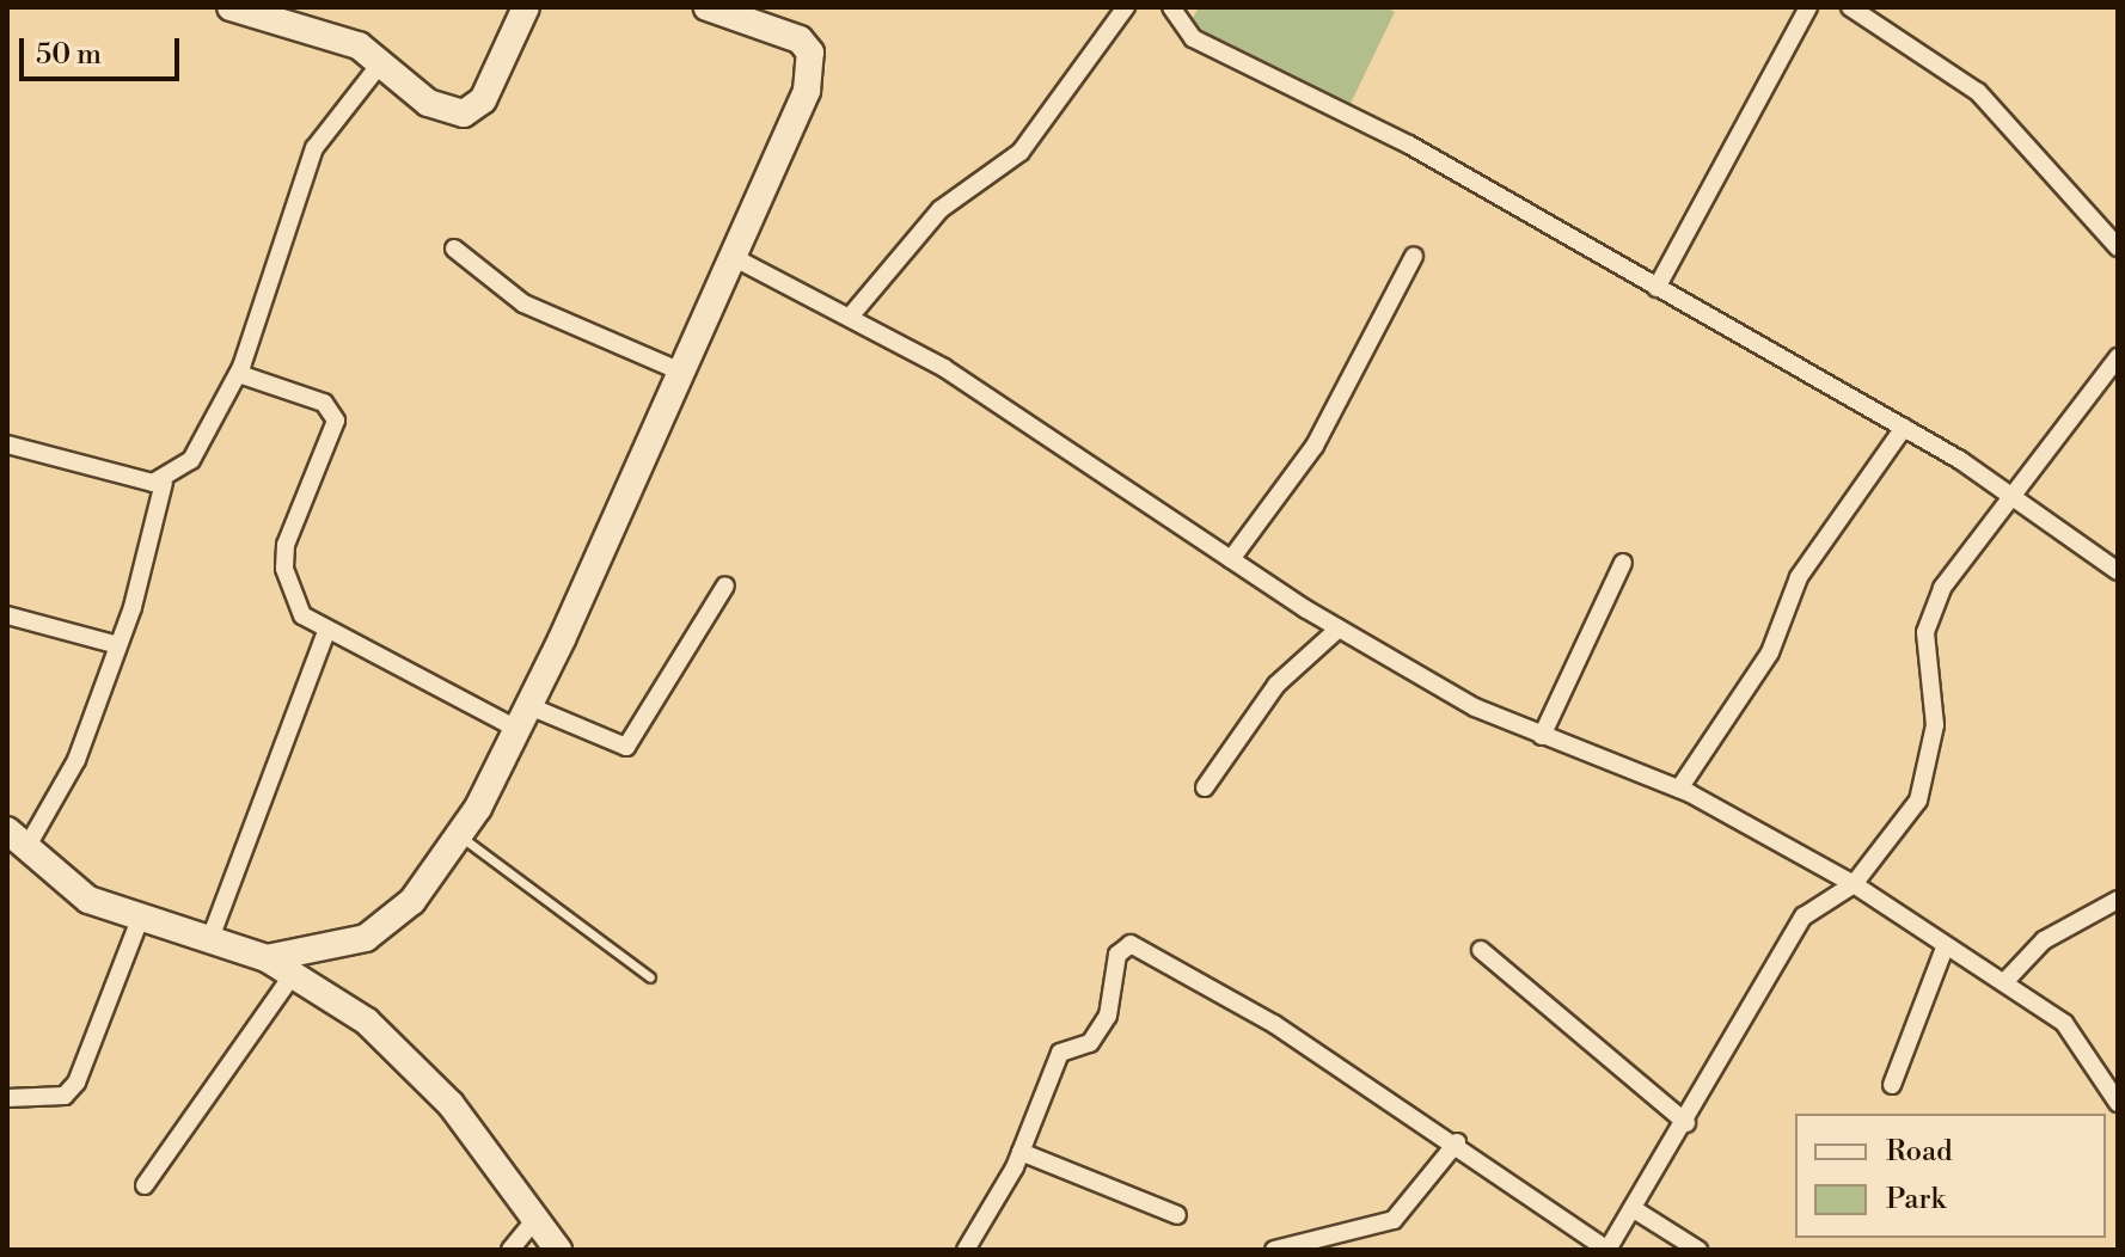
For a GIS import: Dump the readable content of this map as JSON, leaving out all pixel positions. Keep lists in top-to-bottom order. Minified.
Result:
{"legend":["Road","Park"],"scale_bar":"50 m"}
